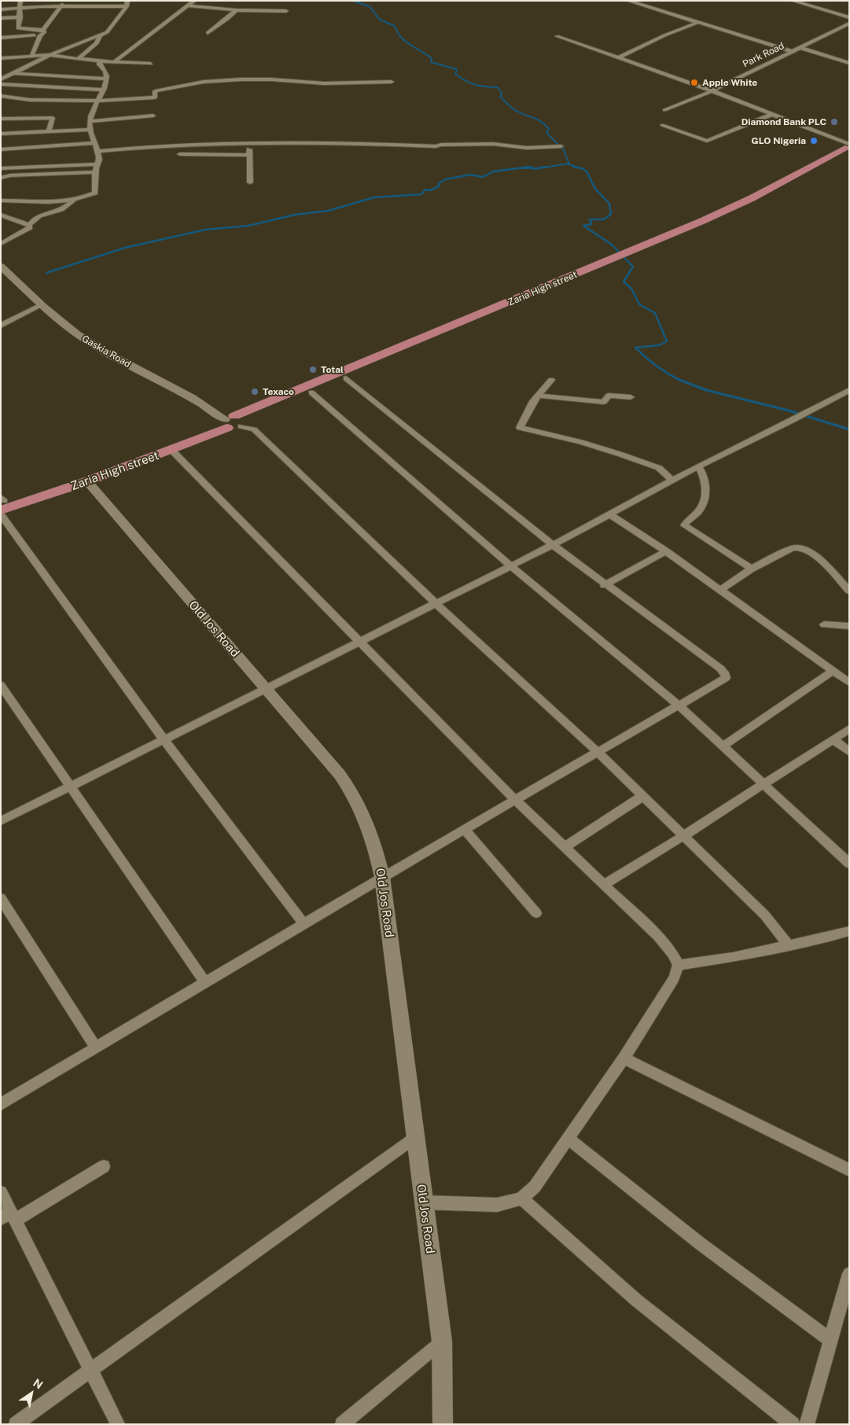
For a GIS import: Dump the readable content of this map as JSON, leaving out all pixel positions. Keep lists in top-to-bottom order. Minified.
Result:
{"streets":{"main road":["Zaria High street","Gaskia Road","Old Jos Road"],"street":["Park Road"]},"crossings":[["Zaria High street","Gaskia Road"],["Zaria High street","Old Jos Road"]],"places":["Apple White","Diamond Bank PLC","GLO Nigeria","Total","Texaco"],"north":"top right"}
